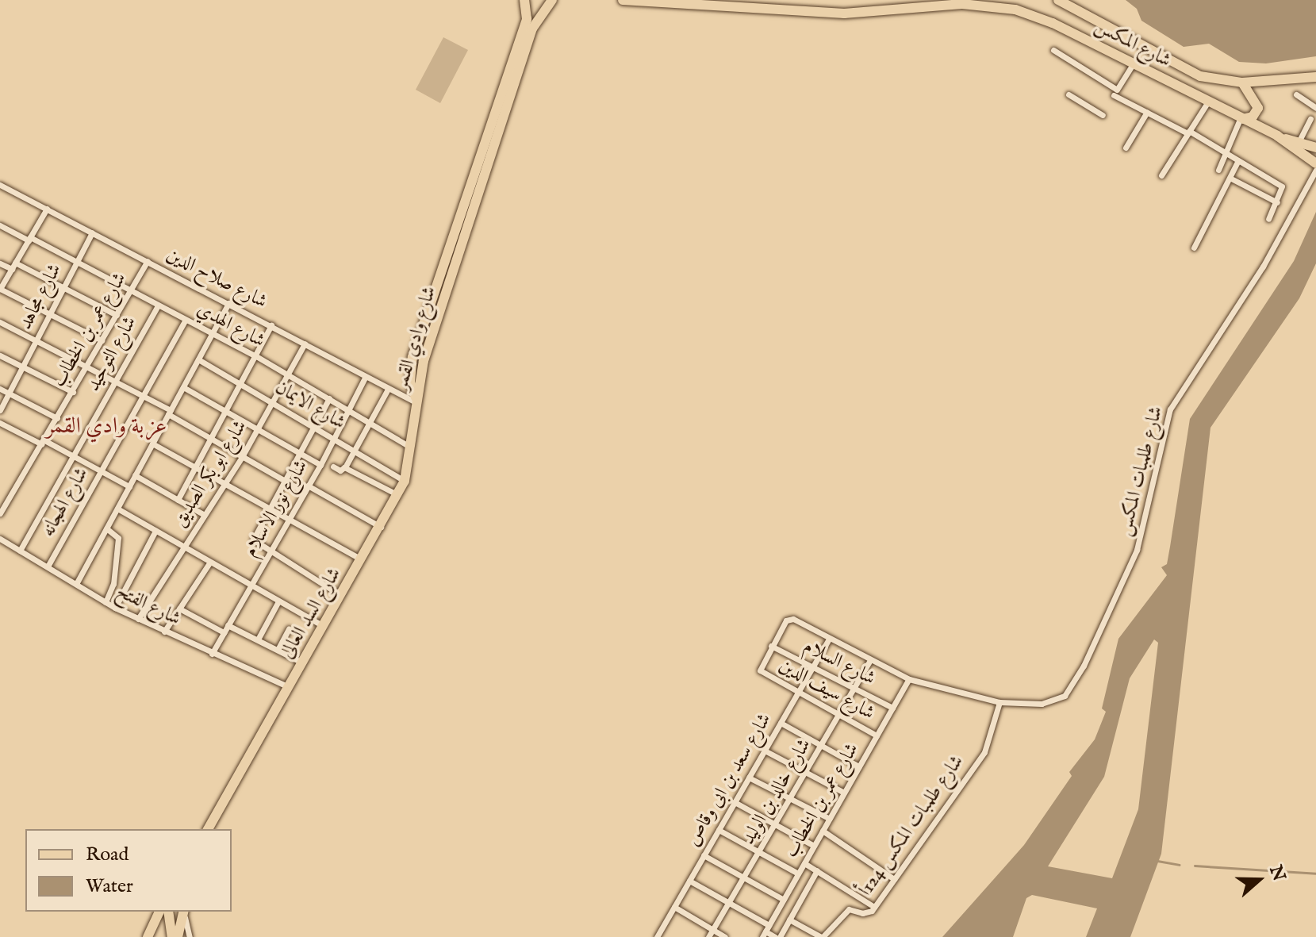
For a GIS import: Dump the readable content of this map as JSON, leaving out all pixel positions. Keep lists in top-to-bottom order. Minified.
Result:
{"streets":{"main road":["شارع المكس","شارع وادي القمر","شارع السد العالى"],"street":["شارع صلاح الدين","شارع مجاهد","شارع الهدي","شارع عمر بن الخطاب","شارع التوحيد","شارع الايمان","شارع طلمبات المكس","شارع ابو بكر الصديق","شارع الهجانه","شارع نور الاسلام","شارع الفتح","شارع السلام","شارع سيف الدين","شارع سعد بن ابى وقاص","شارع خالد بن الوليد","شارع طلمبات المكس 124أ"]},"crossings":[["شارع صلاح الدين","شارع مجاهد"],["شارع صلاح الدين","شارع عمر بن الخطاب"],["شارع صلاح الدين","شارع وادي القمر"],["شارع صلاح الدين","شارع ابو بكر الصديق"],["شارع صلاح الدين","شارع نور الاسلام"],["شارع صلاح الدين","شارع السد العالى"],["شارع مجاهد","شارع الهدي"],["شارع الهدي","شارع عمر بن الخطاب"],["شارع الهدي","شارع التوحيد"],["شارع الهدي","شارع ابو بكر الصديق"],["شارع الهدي","شارع الهجانه"],["شارع الهدي","شارع نور الاسلام"],["شارع الهدي","شارع السد العالى"],["شارع عمر بن الخطاب","شارع السلام"],["شارع عمر بن الخطاب","شارع سيف الدين"],["شارع وادي القمر","شارع السد العالى"],["شارع التوحيد","شارع الفتح"],["شارع الايمان","شارع ابو بكر الصديق"],["شارع الايمان","شارع نور الاسلام"],["شارع الايمان","شارع السد العالى"],["شارع طلمبات المكس","شارع طلمبات المكس 124أ"],["شارع ابو بكر الصديق","شارع الفتح"],["شارع الهجانه","شارع الفتح"],["شارع نور الاسلام","شارع الفتح"],["شارع الفتح","شارع السد العالى"],["شارع السلام","شارع سيف الدين"],["شارع السلام","شارع سعد بن ابى وقاص"],["شارع السلام","شارع خالد بن الوليد"],["شارع سيف الدين","شارع سعد بن ابى وقاص"],["شارع سيف الدين","شارع خالد بن الوليد"]],"districts":["عزبة وادي القمر"],"legend":["Road","Water"],"north":"right"}
